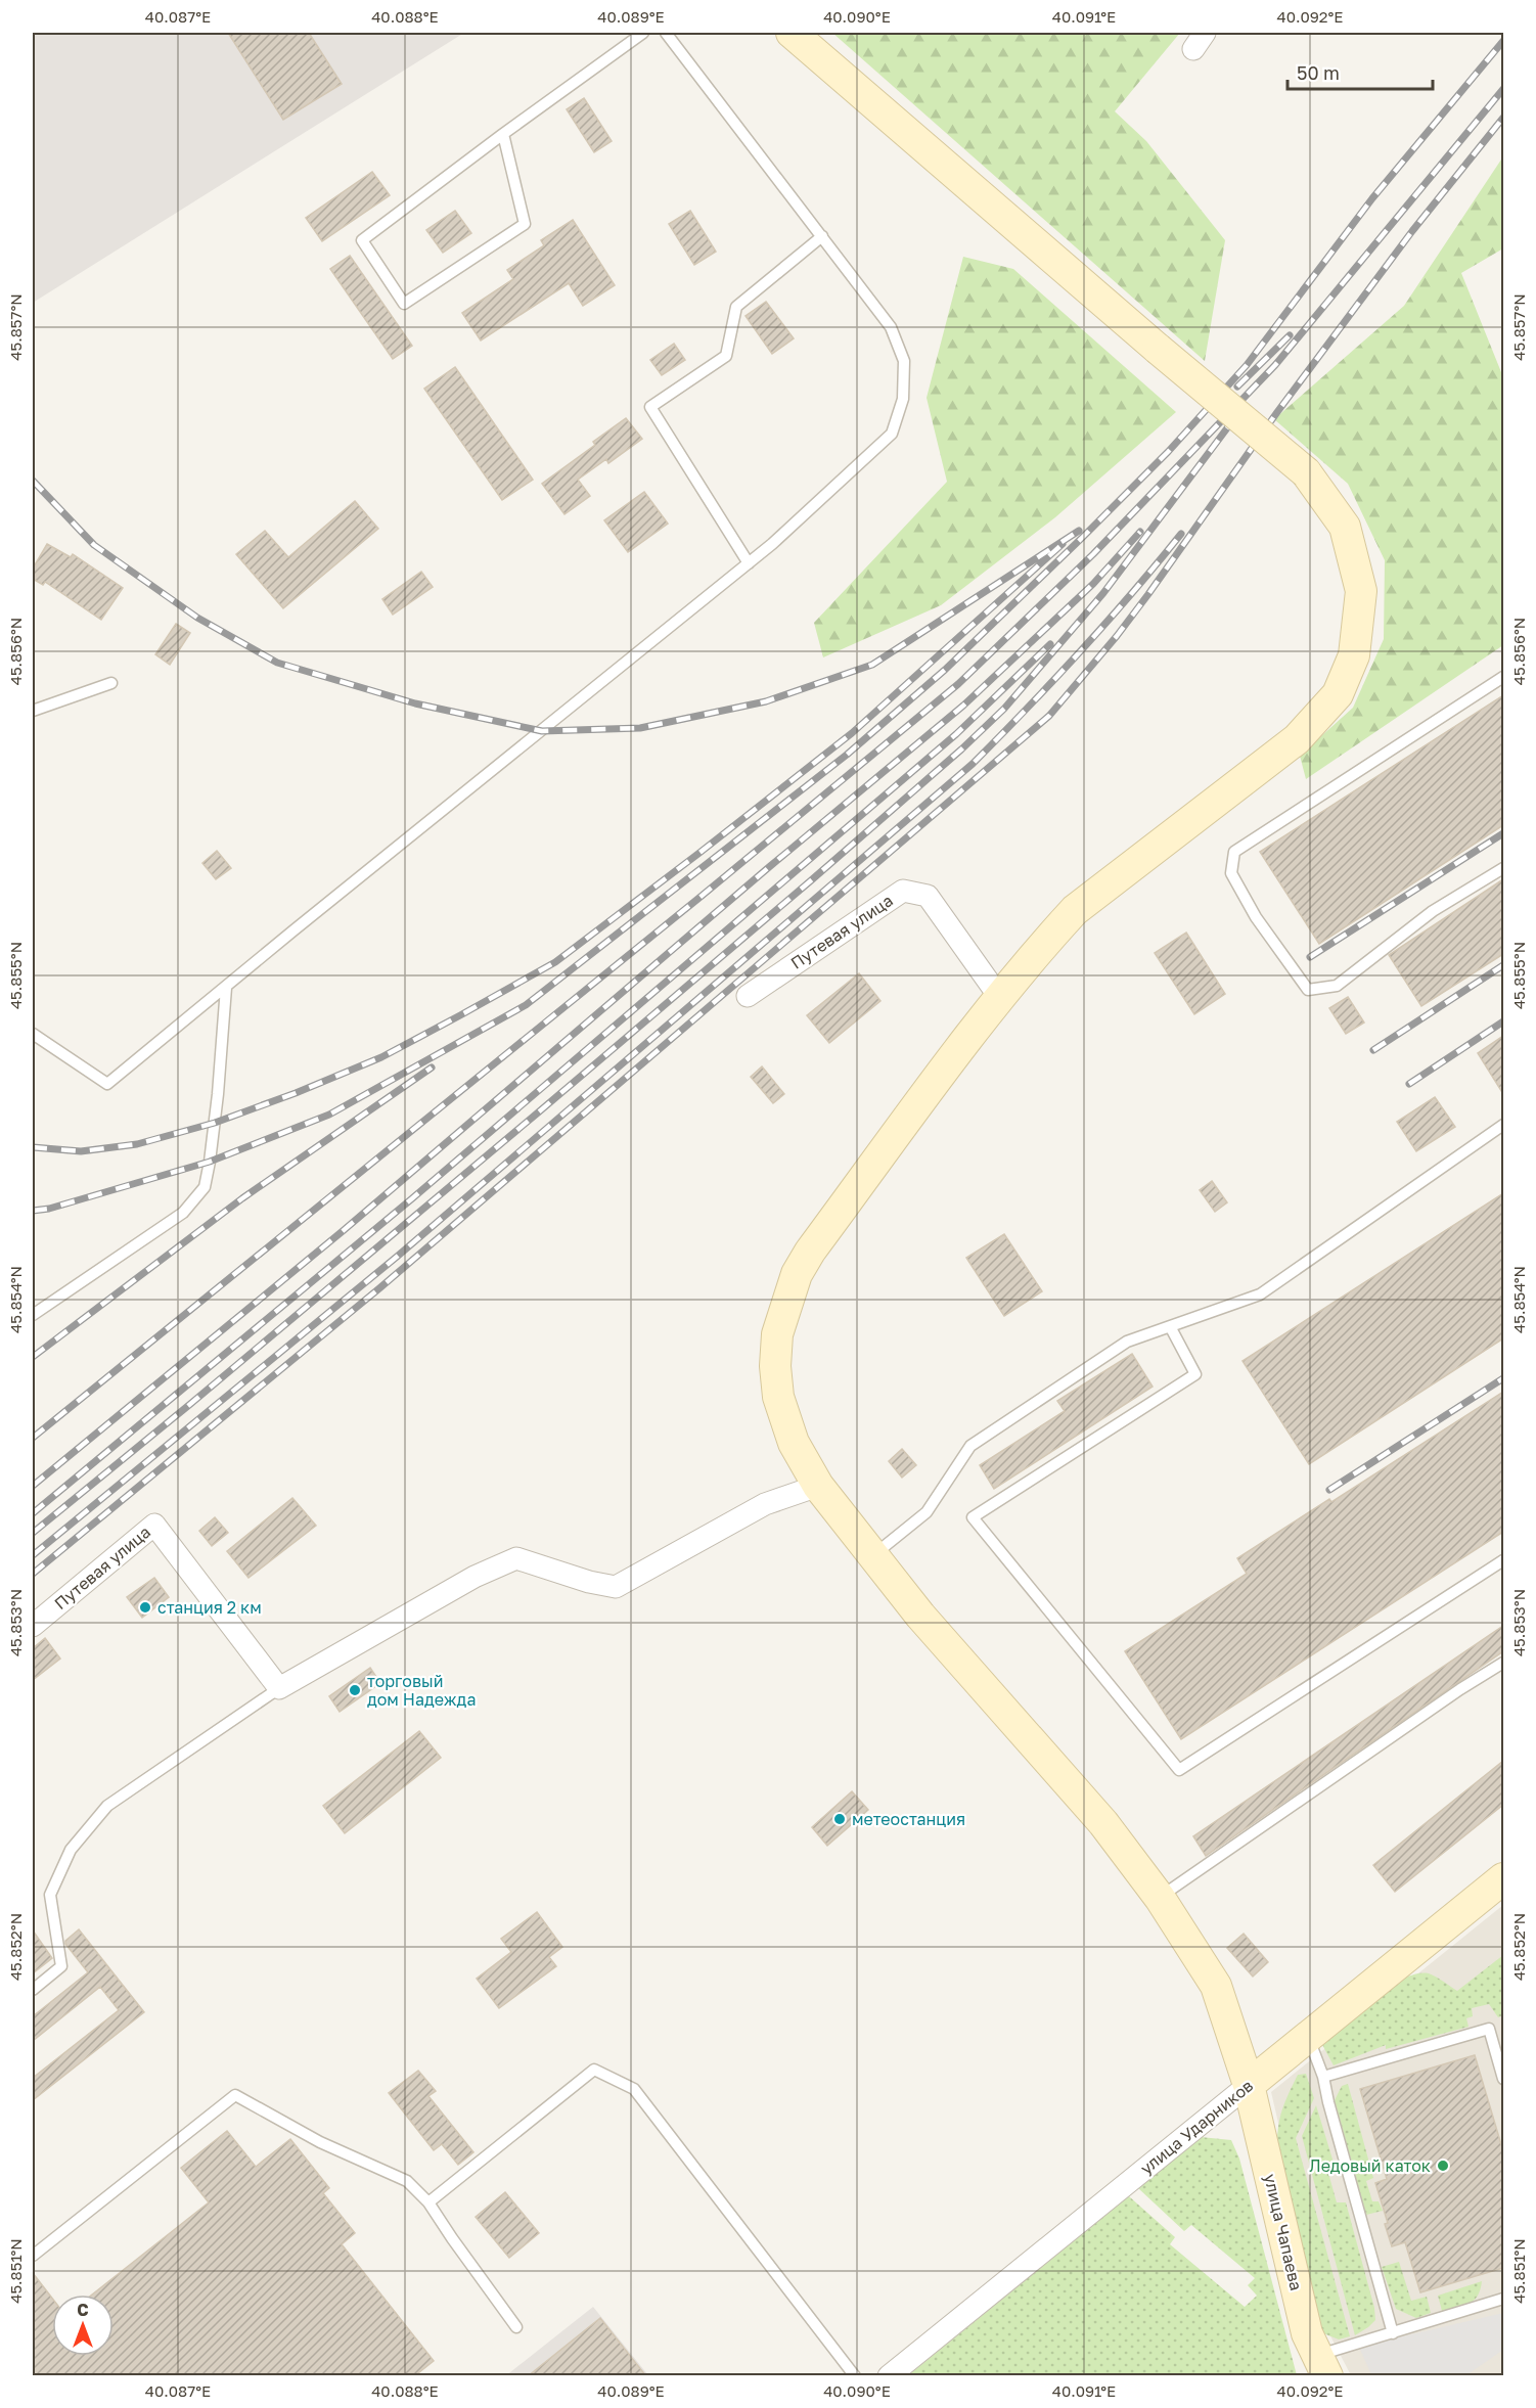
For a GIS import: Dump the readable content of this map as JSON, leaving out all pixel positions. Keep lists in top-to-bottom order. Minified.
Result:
{"streets":{"main road":["улица Ударников","улица Чапаева"],"street":["Путевая улица"]},"crossings":[["Путевая улица","улица Чапаева"],["улица Ударников","улица Чапаева"]],"places":["станция 2 км","торговый дом Надежда","метеостанция","Ледовый каток"],"scale_bar":"50 m","north":"top","coordinates":["40.087°E","40.088°E","40.089°E","40.090°E","40.091°E","40.092°E","45.857°N","45.856°N","45.855°N","45.854°N","45.853°N","45.852°N","45.851°N"]}
